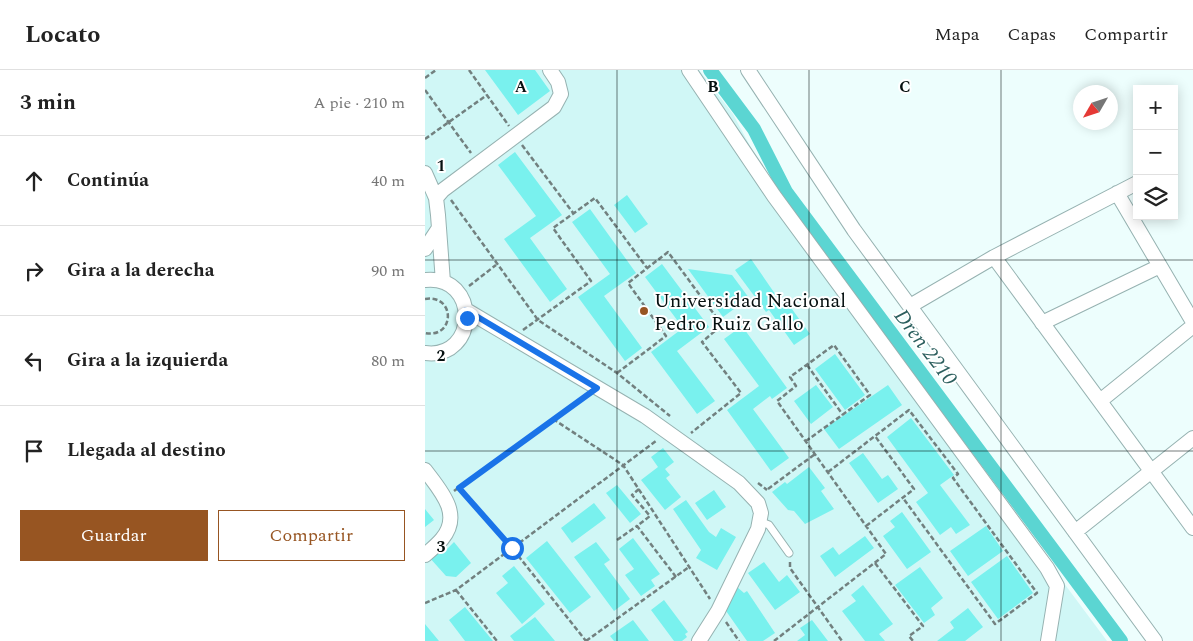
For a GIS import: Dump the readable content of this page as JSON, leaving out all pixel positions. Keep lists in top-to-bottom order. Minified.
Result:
{"water":["Dren 2210"],"places":["Universidad Nacional Pedro Ruiz Gallo"],"north":"bottom left","page":{"header":"Locato","nav":["Mapa","Capas","Compartir"],"heading":["3 min","A pie · 210 m"],"map_buttons":["+","−"],"list":[["Continúa","40 m"],["Gira a la derecha","90 m"],["Gira a la izquierda","80 m"],"Llegada al destino"],"buttons":["Guardar","Compartir"]},"grid":{"columns":["A","B","C"],"rows":["1","2","3"]}}
